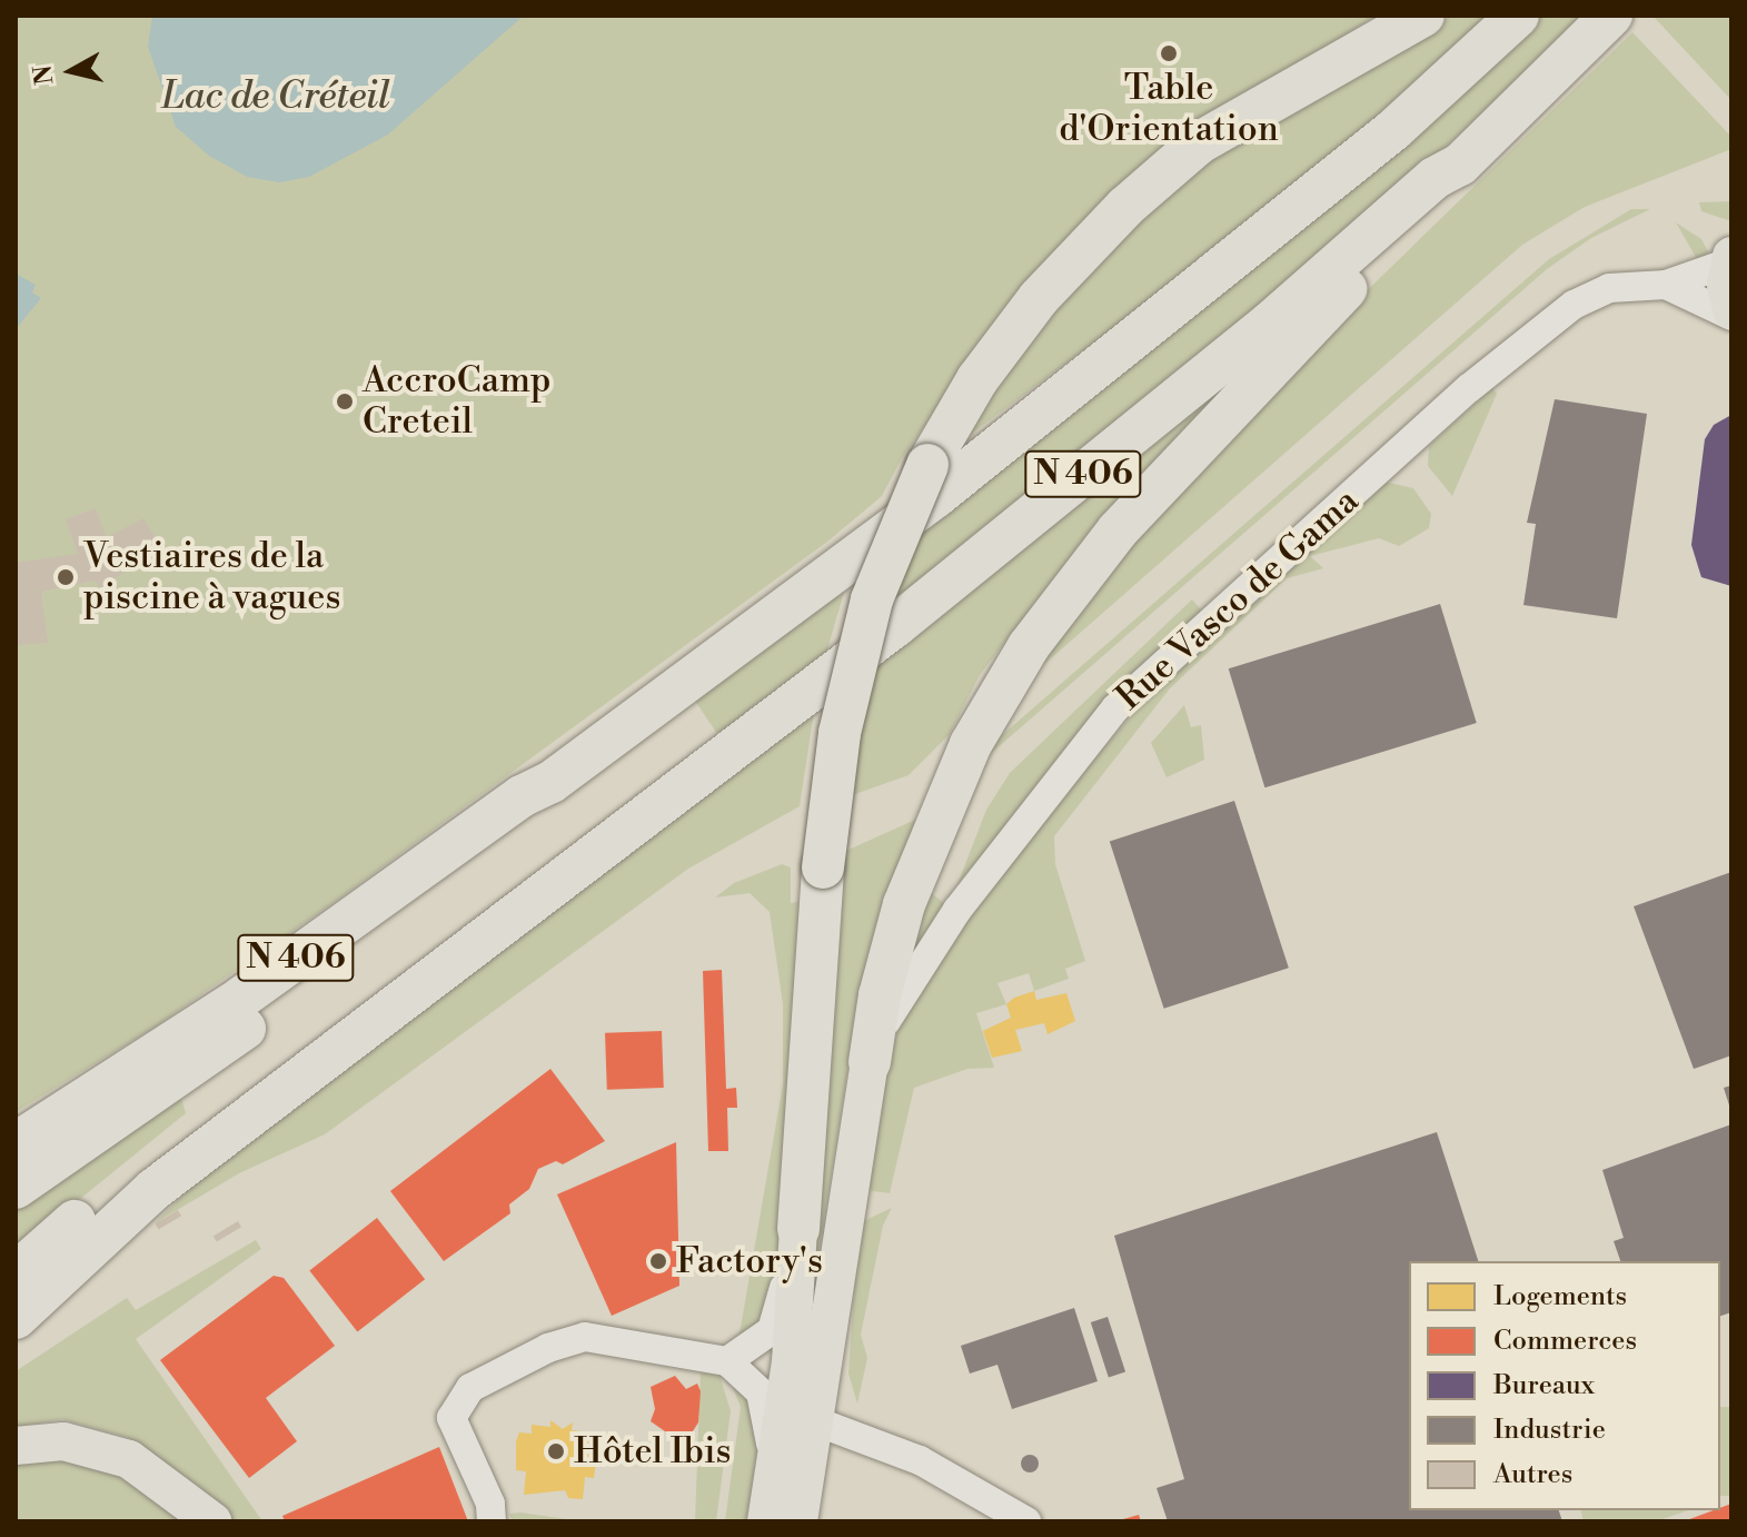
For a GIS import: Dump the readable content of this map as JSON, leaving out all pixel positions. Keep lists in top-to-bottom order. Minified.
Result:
{"streets":{"highway":["N 406"],"street":["Rue Vasco de Gama"]},"water":["Lac de Créteil"],"places":["Table d'Orientation","AccroCamp Creteil","Vestiaires de la piscine à vagues","Factory's","Hôtel Ibis"],"legend":["Logements","Commerces","Bureaux","Industrie","Autres"],"north":"left"}
